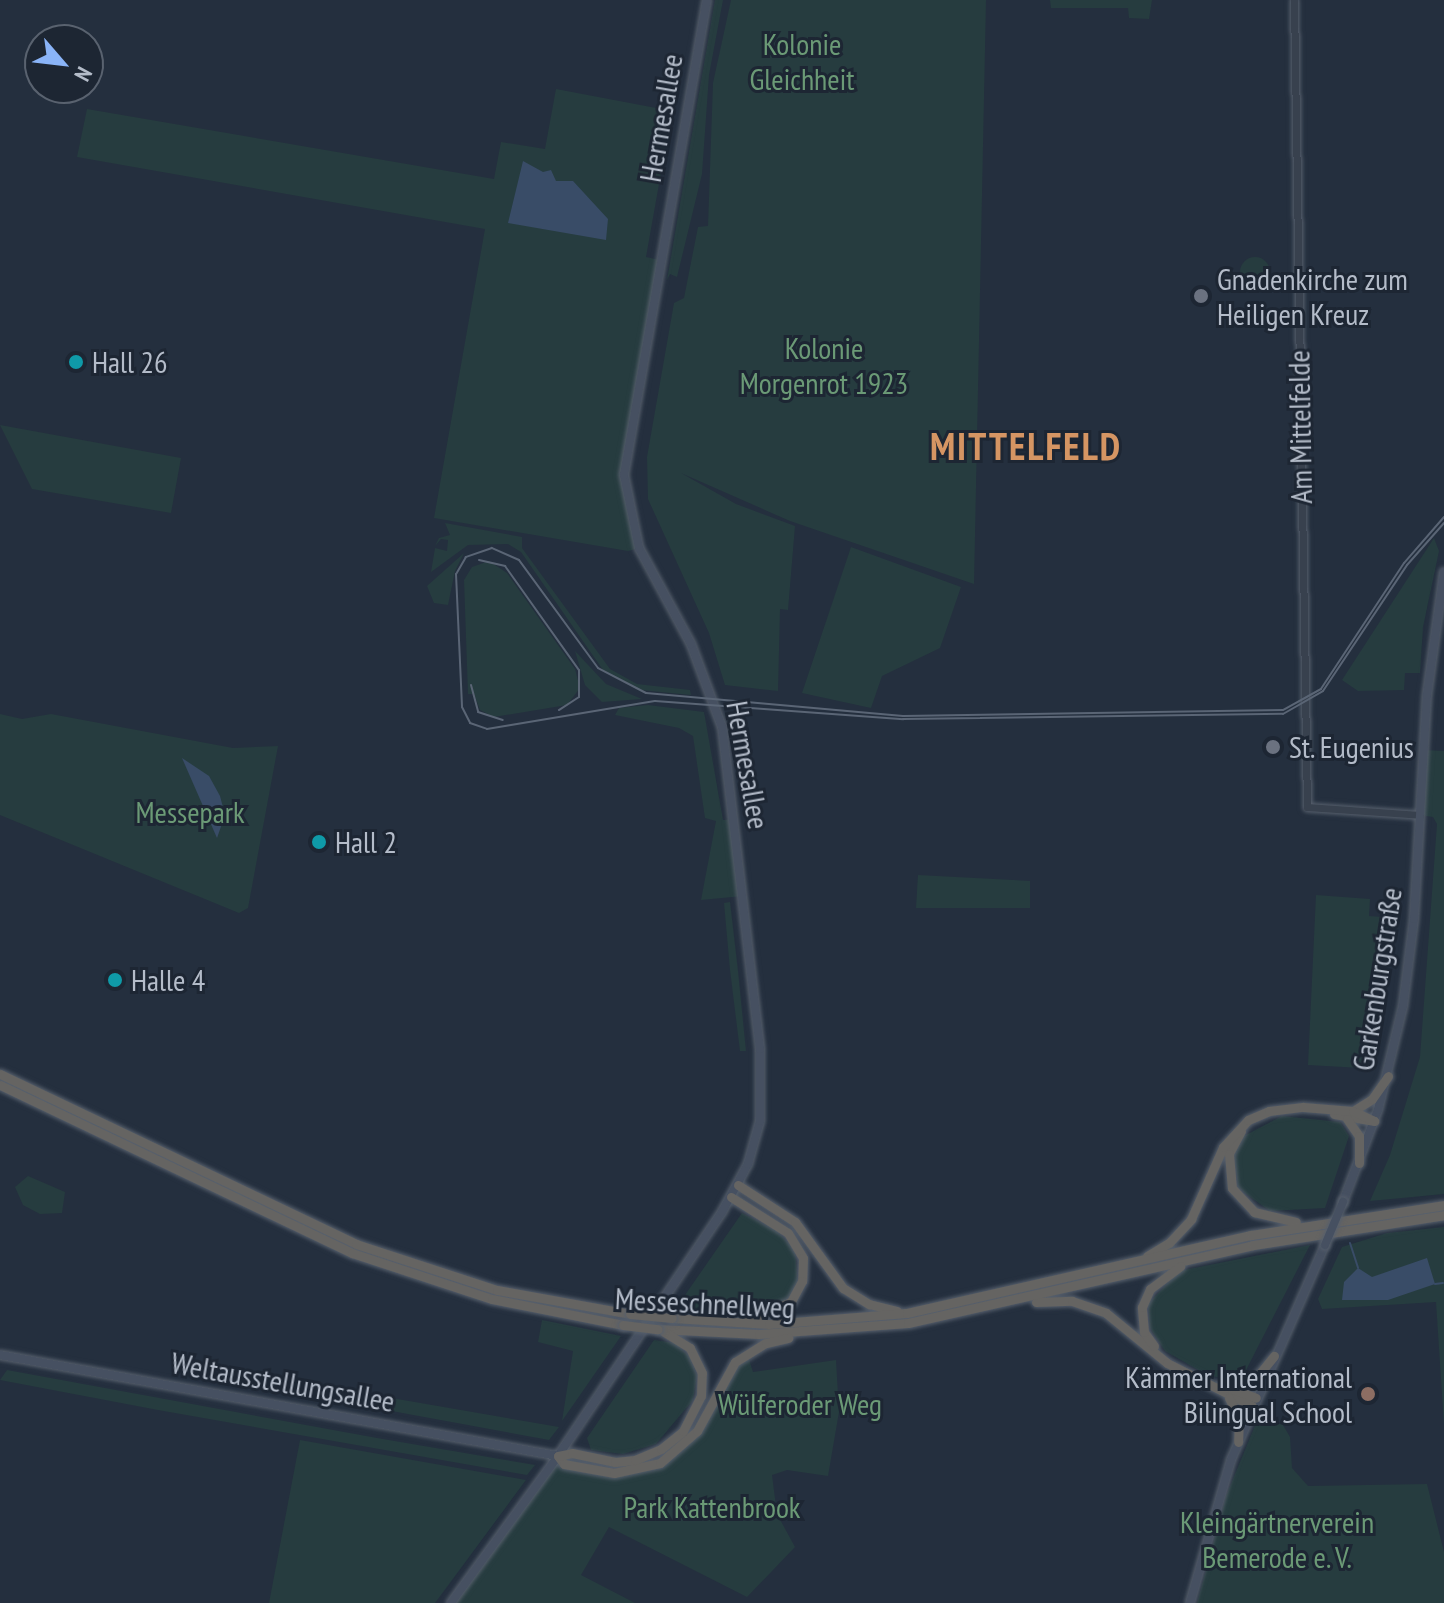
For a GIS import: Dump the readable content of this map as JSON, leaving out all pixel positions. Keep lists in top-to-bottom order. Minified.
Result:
{"streets":{"highway":["Messeschnellweg"],"main road":["Hermesallee","Garkenburgstraße","Weltausstellungsallee"],"street":["Am Mittelfelde"]},"crossings":[["Hermesallee","Weltausstellungsallee"],["Am Mittelfelde","Garkenburgstraße"]],"districts":["MITTELFELD"],"parks":["Kolonie Gleichheit","Kolonie Morgenrot 1923","Messepark","Wülferoder Weg","Park Kattenbrook","Kleingärtnerverein Bemerode e. V."],"places":["Gnadenkirche zum Heiligen Kreuz","Hall 26","St. Eugenius","Hall 2","Halle 4","Kämmer International Bilingual School"],"north":"bottom right"}
